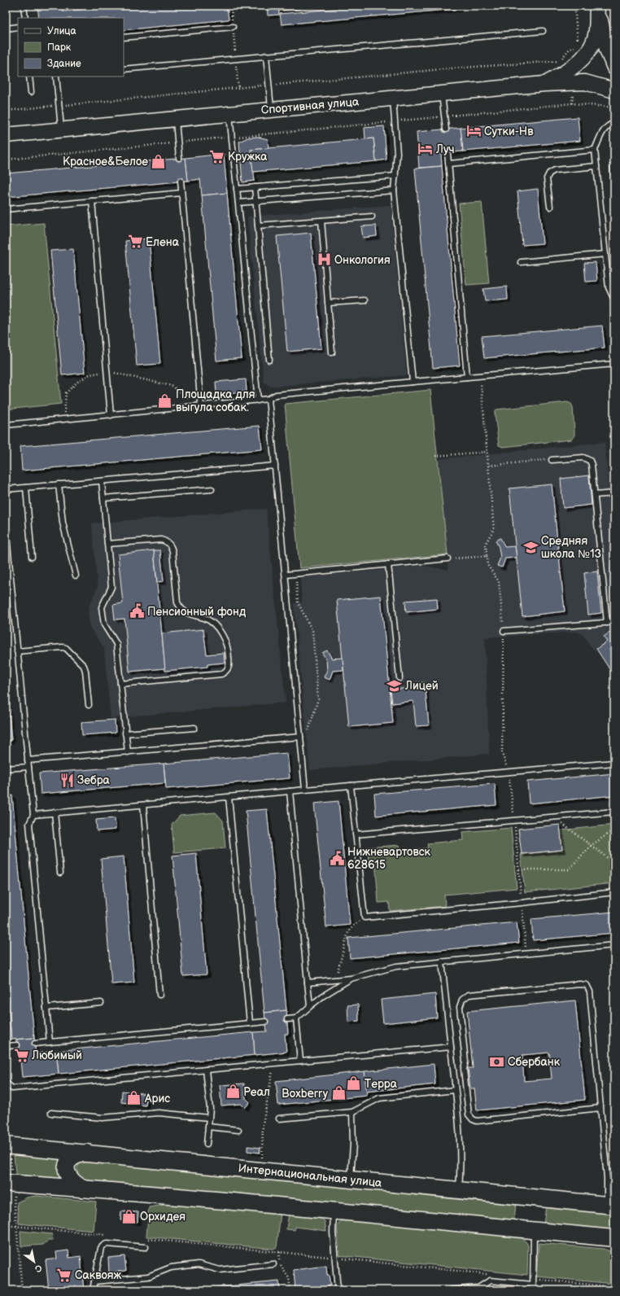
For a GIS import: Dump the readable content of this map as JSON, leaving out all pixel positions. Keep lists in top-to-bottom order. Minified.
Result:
{"streets":{"main road":["Интернациональная улица"],"street":["Спортивная улица"]},"places":{"hotel":["Сутки-Нв","Луч"],"supermarket":["Кружка","Елена","Любимый","Саквояж"],"shop":["Красное&Белое","Площадка для выгула собак.","Терра","Реал","Boxberry","Арис","Орхидея"],"hospital":["Онкология"],"school or university":["Средняя школа №13","Лицей"],"public building":["Пенсионный фонд","Нижневартовск 628615"],"restaurant":["Зебра"],"bank":["Сбербанк"]},"legend":["Улица","Парк","Здание"],"north":"bottom right"}
